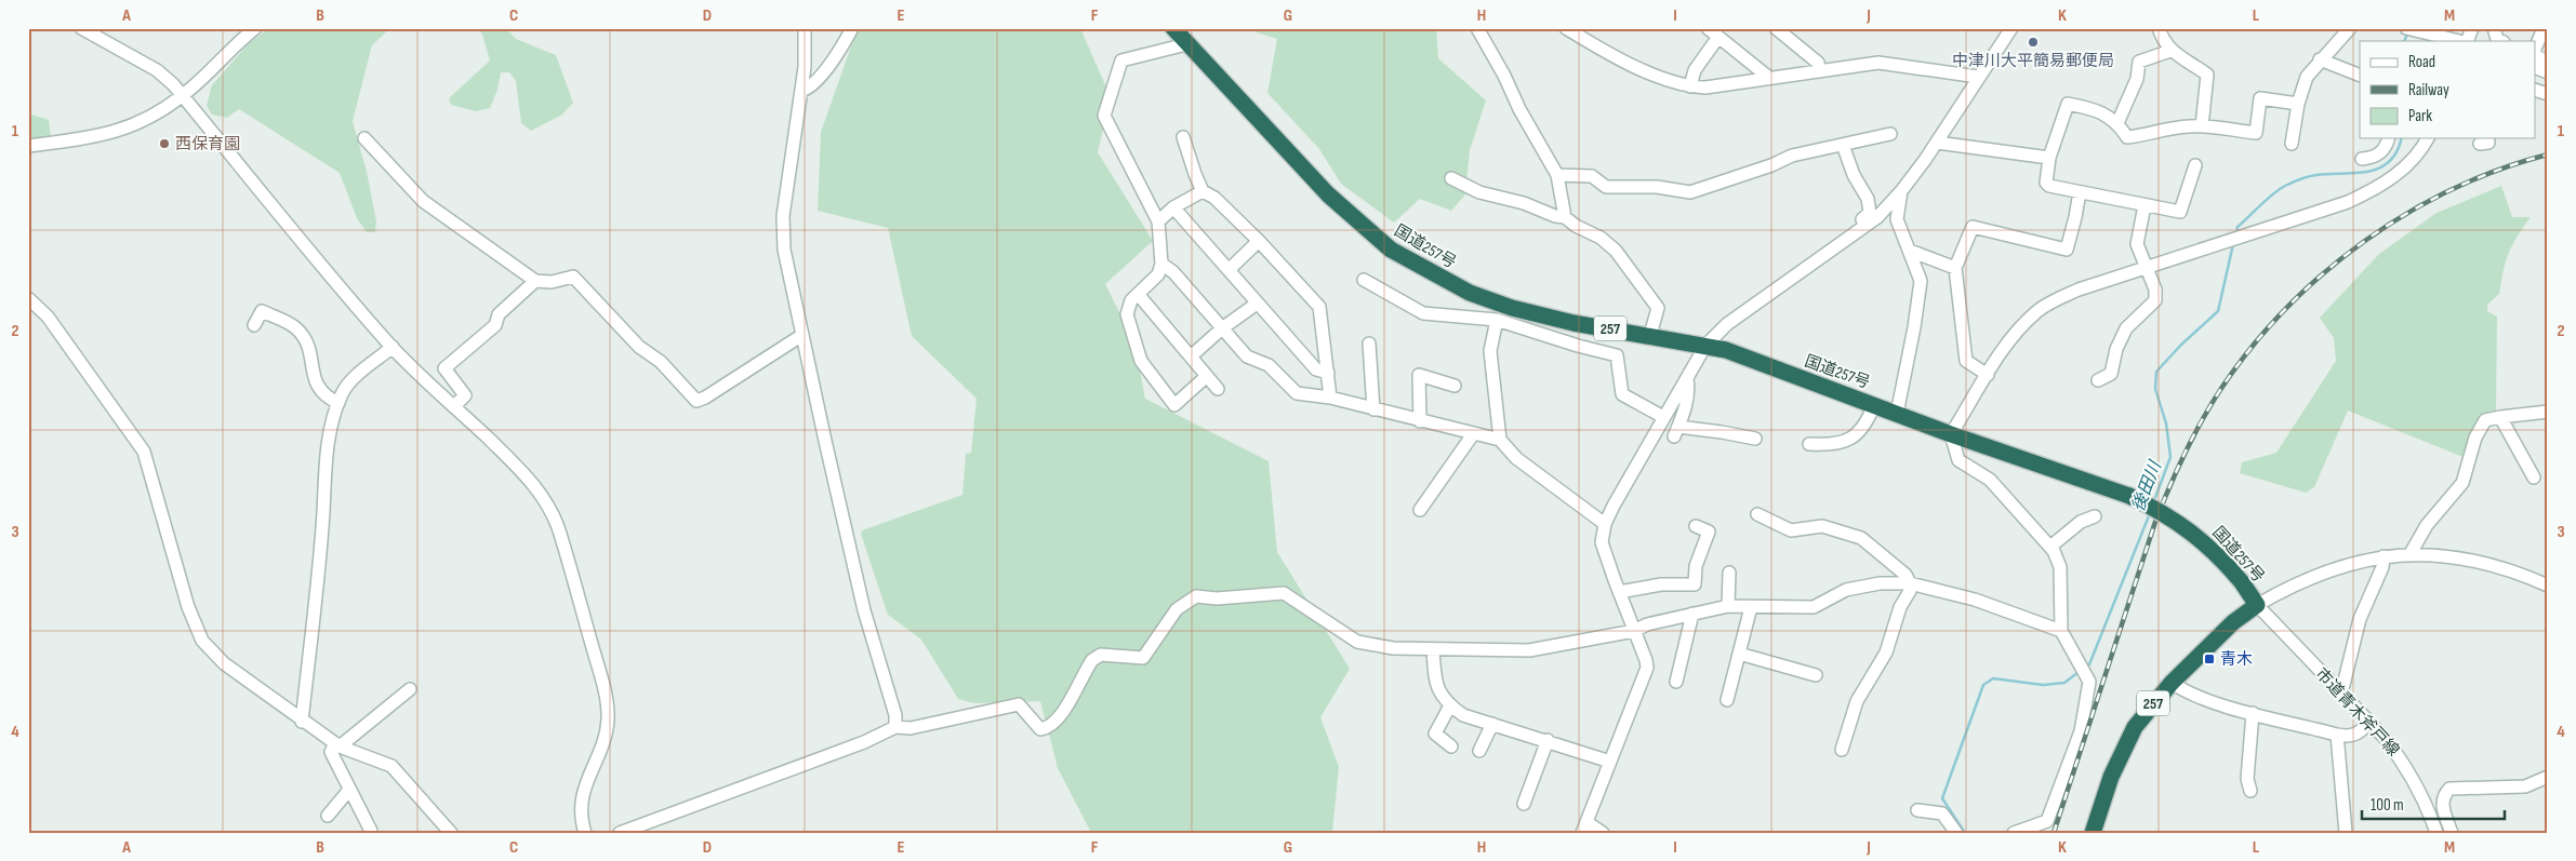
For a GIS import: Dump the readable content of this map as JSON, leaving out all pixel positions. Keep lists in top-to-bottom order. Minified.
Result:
{"streets":{"highway":["国道257号","257"],"street":["市道青木斧戸線"]},"crossings":[["国道257号","市道青木斧戸線"]],"water":["後田川"],"places":{"other":["中津川大平簡易郵便局","西保育園"],"transit":["青木"]},"legend":["Road","Railway","Park"],"scale_bar":"100 m","grid":{"columns":["A","B","C","D","E","F","G","H","I","J","K","L","M"],"rows":["1","2","3","4"]}}
